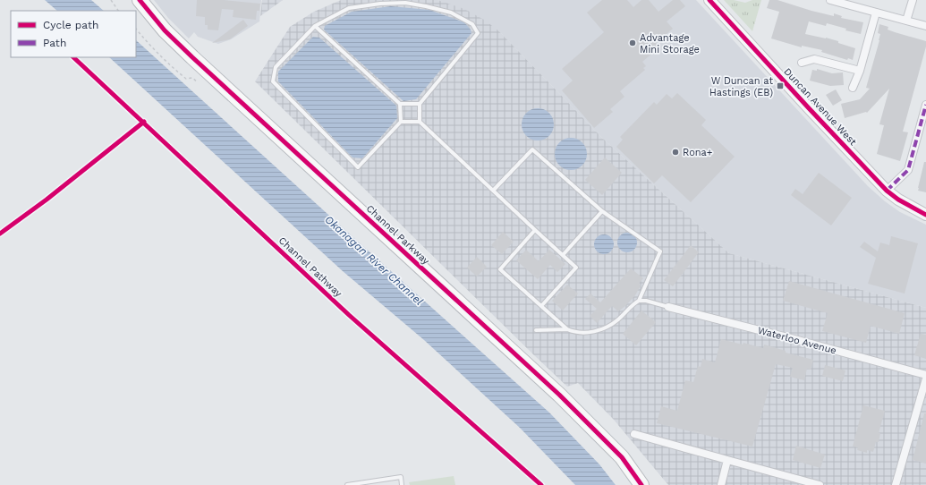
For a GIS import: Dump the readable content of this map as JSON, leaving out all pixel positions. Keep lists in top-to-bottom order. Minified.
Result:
{"streets":{"highway":["Channel Parkway"],"street":["Duncan Avenue West","Waterloo Avenue"],"cycle path":["Channel Pathway"]},"water":["Okanagan River Channel"],"places":{"other":["Advantage Mini Storage","Rona+"],"transit":["W Duncan at Hastings (EB)"]},"legend":["Cycle path","Path"]}
